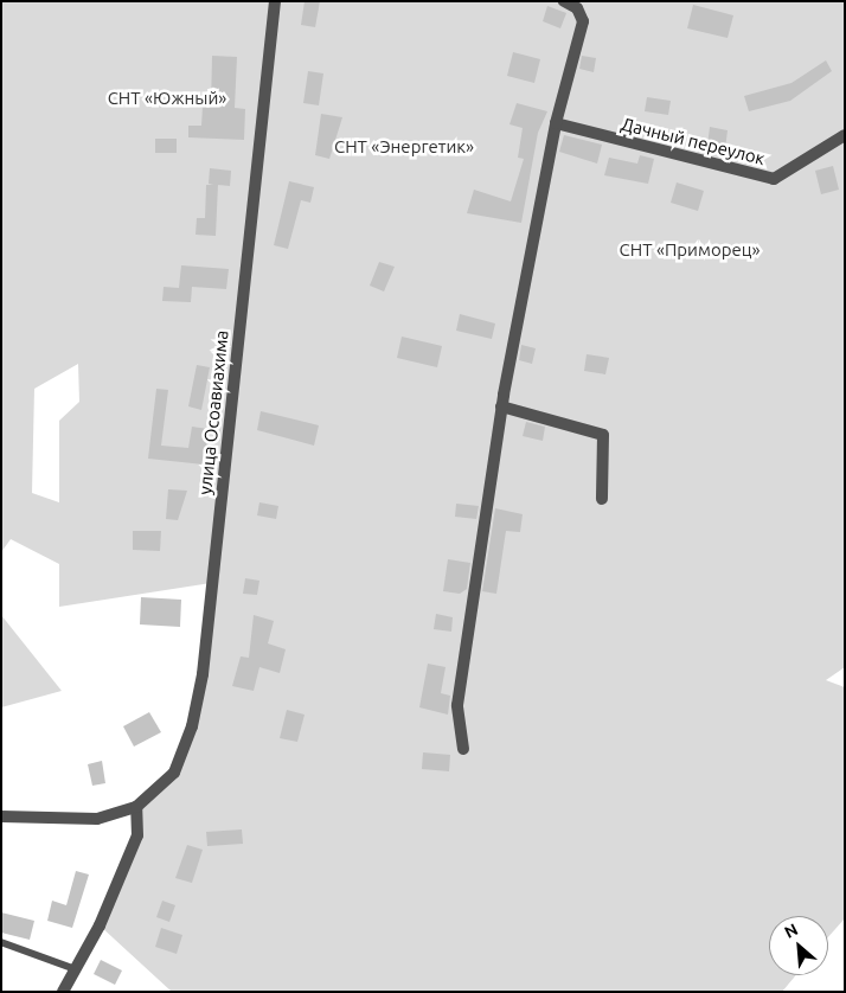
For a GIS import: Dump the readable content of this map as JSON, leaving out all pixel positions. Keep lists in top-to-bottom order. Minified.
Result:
{"streets":{"street":["Дачный переулок","улица Осоавиахима"]},"parks":["СНТ «Южный»","СНТ «Энергетик»","СНТ «Приморец»"],"north":"top left"}
